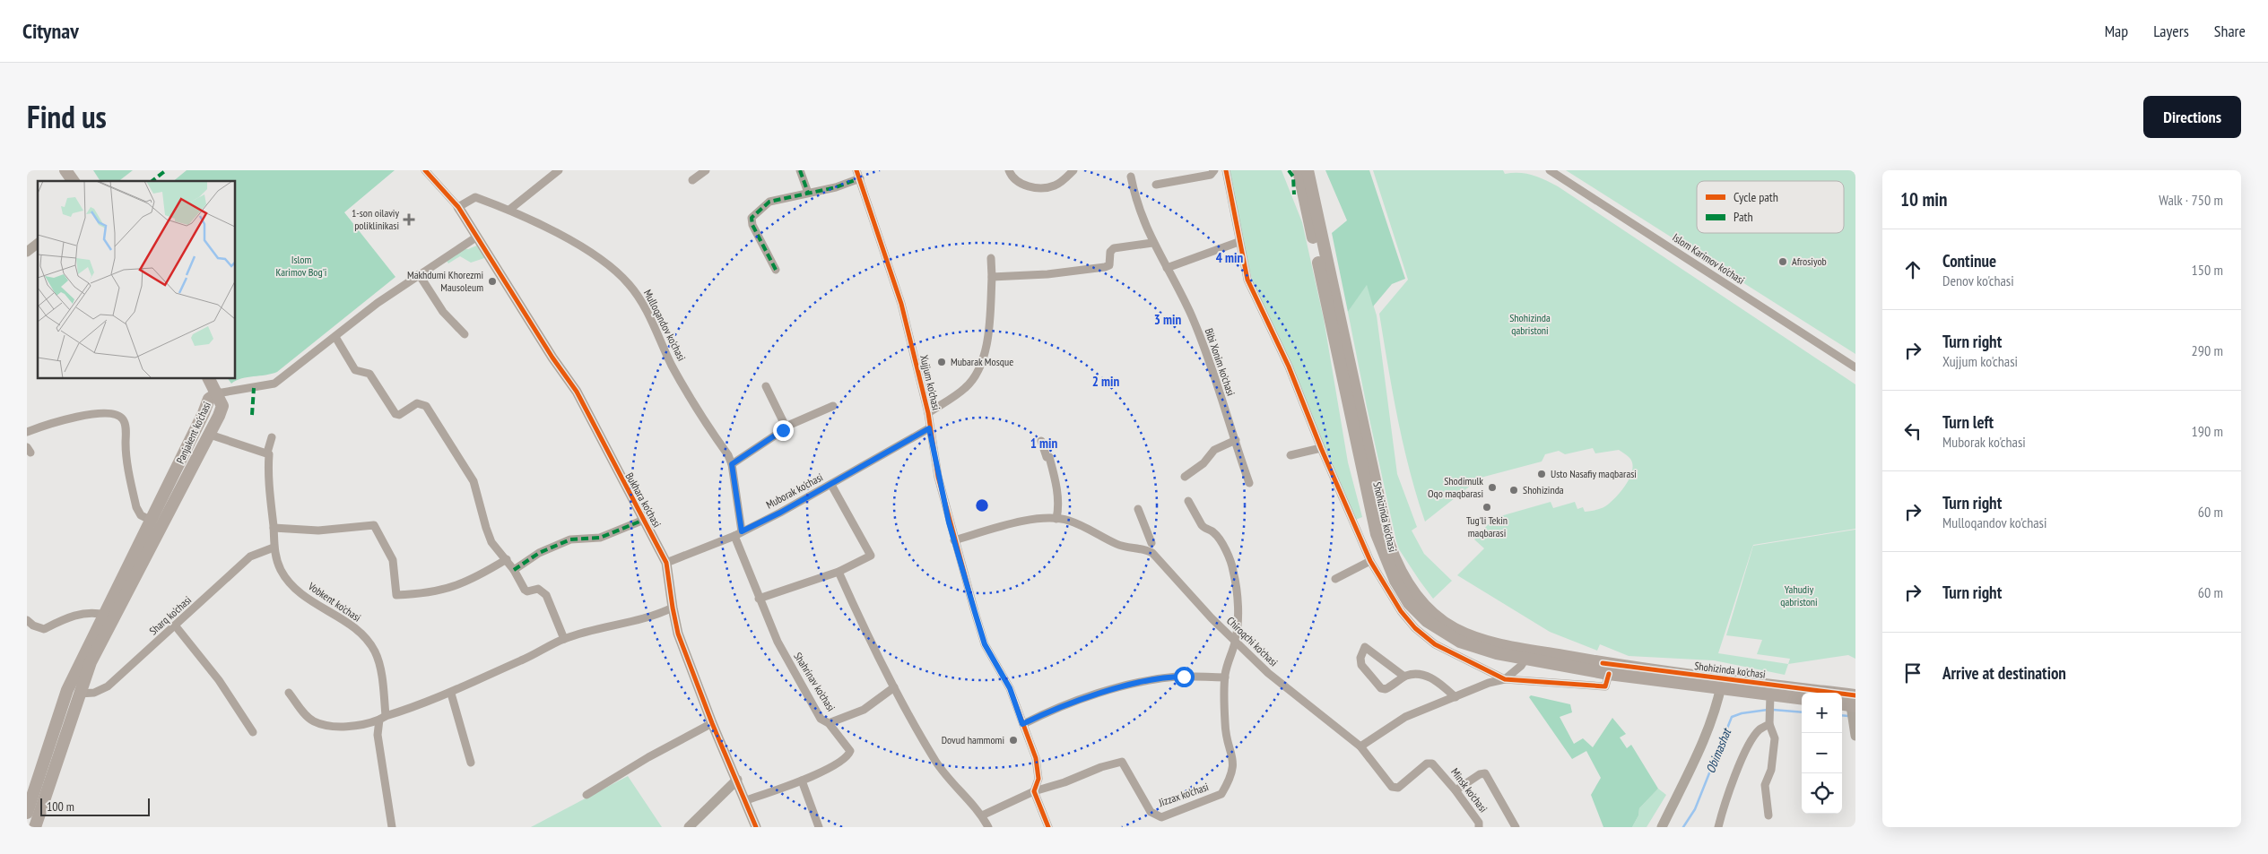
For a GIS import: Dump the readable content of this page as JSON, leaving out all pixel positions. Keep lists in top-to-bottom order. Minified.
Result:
{"streets":{"main road":["Panjakent ko'chasi","Shohizinda ko'chasi"],"street":["Islom Karimov ko'chasi","Mulloqandov ko'chasi","Bibi Xonim ko'chasi","Xujjum ko'chasi","Muborak ko'chasi","Bukhara ko'chasi","Vobkent ko'chasi","Sharq ko'chasi","Chiroqchi ko'chasi","Shahrinav ko'chasi","Minsk ko'chasi","Jizzax ko'chasi"]},"crossings":[["Mulloqandov ko'chasi","Muborak ko'chasi"],["Mulloqandov ko'chasi","Bukhara ko'chasi"],["Mulloqandov ko'chasi","Shahrinav ko'chasi"],["Xujjum ko'chasi","Muborak ko'chasi"],["Xujjum ko'chasi","Chiroqchi ko'chasi"],["Xujjum ko'chasi","Jizzax ko'chasi"],["Panjakent ko'chasi","Sharq ko'chasi"],["Muborak ko'chasi","Bukhara ko'chasi"],["Muborak ko'chasi","Shahrinav ko'chasi"],["Bukhara ko'chasi","Shahrinav ko'chasi"],["Vobkent ko'chasi","Sharq ko'chasi"],["Chiroqchi ko'chasi","Minsk ko'chasi"],["Chiroqchi ko'chasi","Jizzax ko'chasi"]],"water":["Obimashat"],"parks":["Islom Karimov Bog'i","Shohizinda qabristoni","Yahudiy qabristoni"],"places":{"health":["1-son oilaviy poliklinikasi"],"other":["Afrosiyob","Makhdumi Khorezmi Mausoleum","Mubarak Mosque","Usto Nasafiy maqbarasi","Shodimulk Oqo maqbarasi","Shohizinda","Tug'li Tekin maqbarasi","Dovud hammomi"]},"legend":["Cycle path","Path"],"scale_bar":"100 m","page":{"header":"Citynav","nav":["Map","Layers","Share"],"title":"Find us","buttons":"Directions","heading":["10 min","Walk · 750 m"],"list":[["Continue","Denov ko'chasi","150 m"],["Turn right","Xujjum ko'chasi","290 m"],["Turn left","Muborak ko'chasi","190 m"],["Turn right","Mulloqandov ko'chasi","60 m"],["Turn right","60 m"],"Arrive at destination"],"map_buttons":["+","−"],"scale":"100 m"},"rings":["4 min","3 min","2 min","1 min"]}
